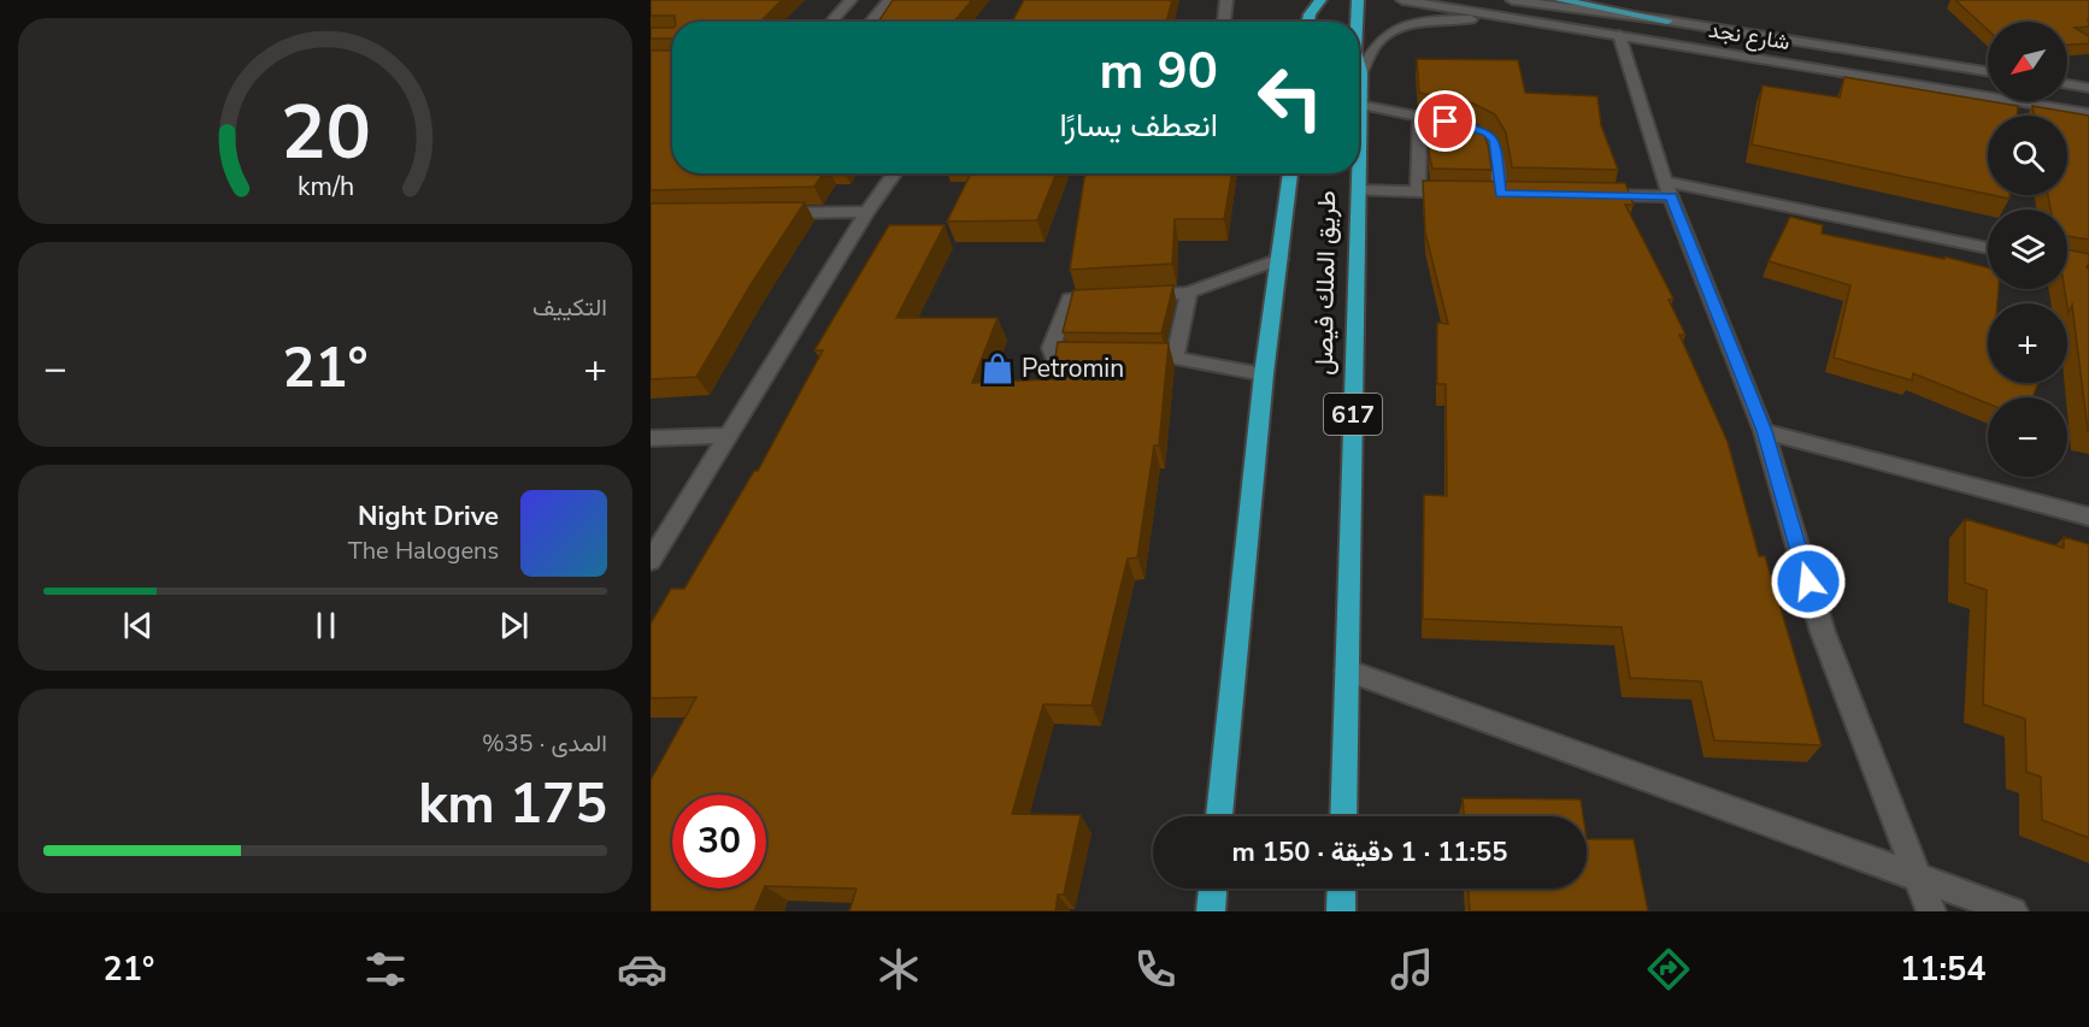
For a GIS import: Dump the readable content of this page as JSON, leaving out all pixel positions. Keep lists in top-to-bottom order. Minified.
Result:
{"streets":{"highway":["طريق الملك فيصل","617"],"street":["شارع نجد"]},"places":{"shop":["Petromin"]},"north":"bottom left","page":{"map_buttons":["+","−"],"turn":["90 m","انعطف يسارًا"],"tile":["التكييف",["المدى · 35%","175 km"]],"heat":["−","21°","+"],"song":["Night Drive","The Halogens"],"limit":"30","trip":"11:55 · 1 دقيقة · 150 m","tabs":["11:54","21°"],"gauge":["20","km/h"]}}
